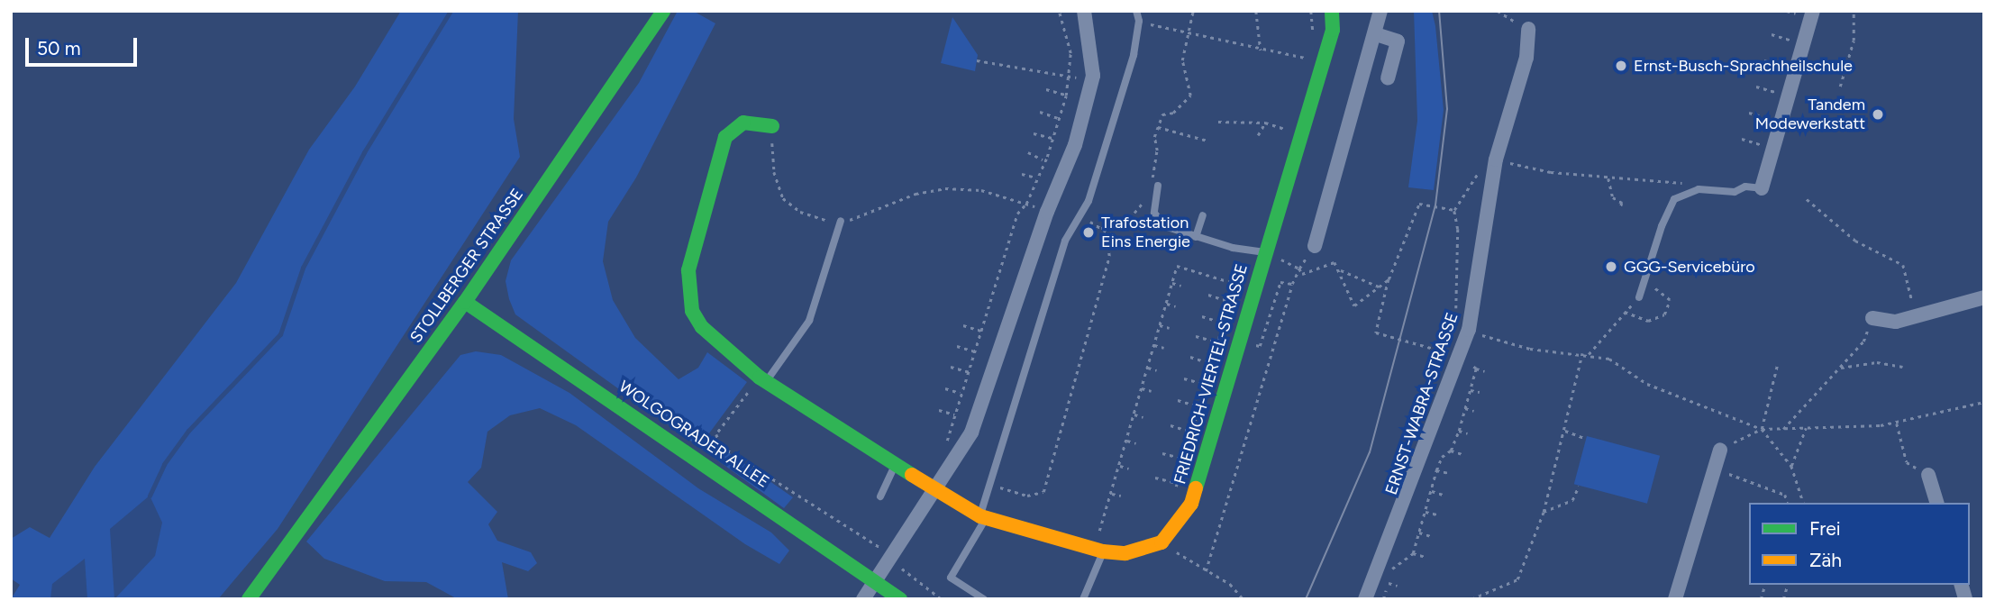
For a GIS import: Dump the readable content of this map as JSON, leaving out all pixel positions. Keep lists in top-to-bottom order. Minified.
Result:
{"streets":{"street":["STOLLBERGER STRASSE","FRIEDRICH-VIERTEL-STRASSE","ERNST-WABRA-STRASSE","WOLGOGRADER ALLEE"]},"crossings":[["STOLLBERGER STRASSE","WOLGOGRADER ALLEE"]],"places":["Ernst-Busch-Sprachheilschule","Tandem Modewerkstatt","Trafostation Eins Energie","GGG-Servicebüro"],"legend":["Frei","Zäh"],"scale_bar":"50 m"}
